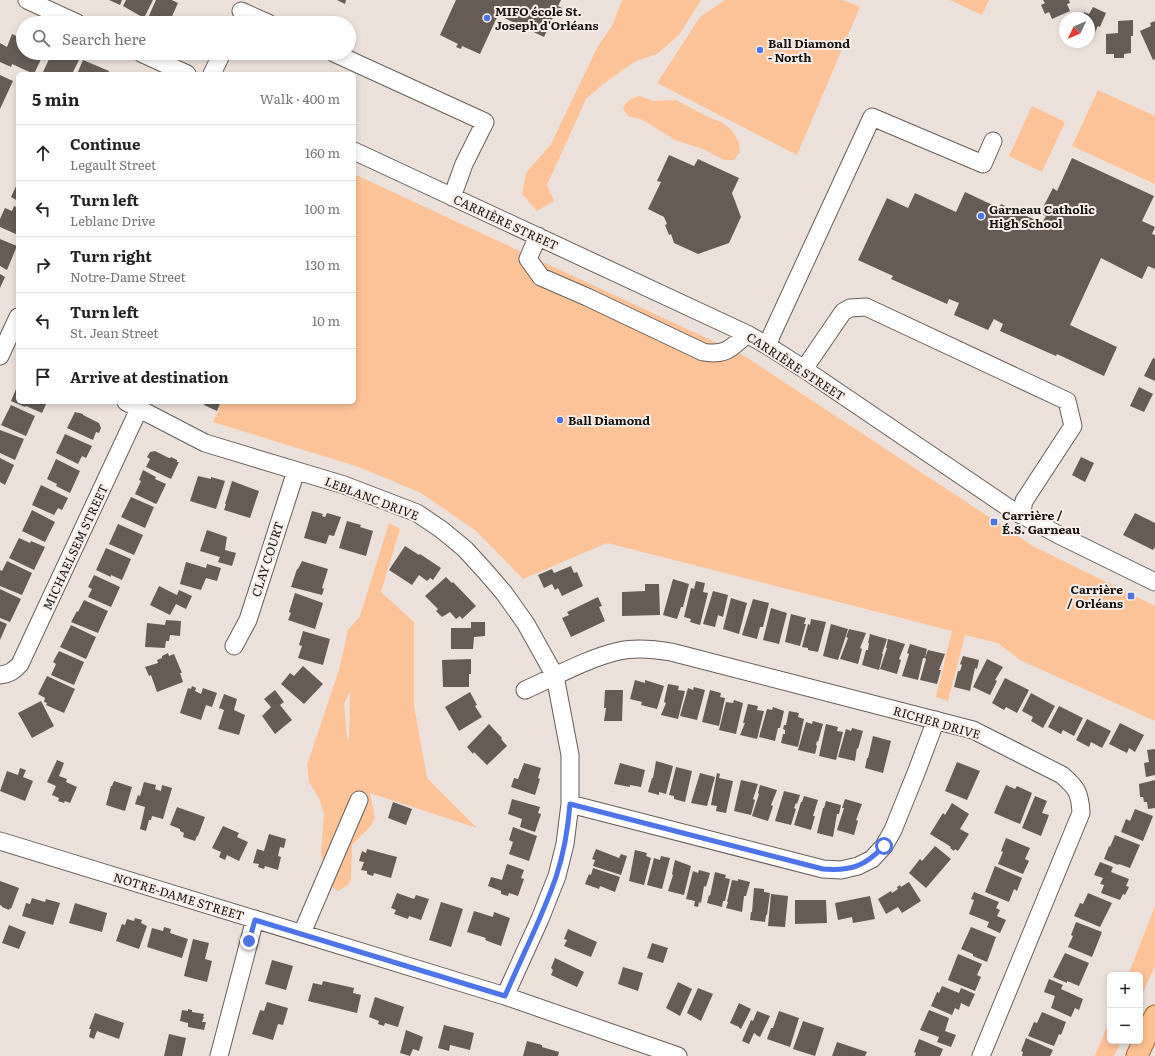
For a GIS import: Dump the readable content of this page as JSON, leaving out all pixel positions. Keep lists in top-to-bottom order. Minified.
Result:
{"streets":{"street":["CARRIÈRE STREET","LEBLANC DRIVE","MICHAELSEM STREET","CLAY COURT","RICHER DRIVE","NOTRE-DAME STREET"]},"crossings":[["LEBLANC DRIVE","MICHAELSEM STREET"],["LEBLANC DRIVE","CLAY COURT"],["LEBLANC DRIVE","RICHER DRIVE"],["LEBLANC DRIVE","NOTRE-DAME STREET"]],"places":{"other":["MIFO école St. Joseph d'Orléans","Ball Diamond - North","Garneau Catholic High School","Ball Diamond"],"transit":["Carrière / É.S. Garneau","Carrière / Orléans"]},"north":"bottom left","page":{"search":"Search here","heading":["5 min","Walk · 400 m"],"list":[["Continue","Legault Street","160 m"],["Turn left","Leblanc Drive","100 m"],["Turn right","Notre-Dame Street","130 m"],["Turn left","St. Jean Street","10 m"],"Arrive at destination"],"map_buttons":["+","−"]}}
